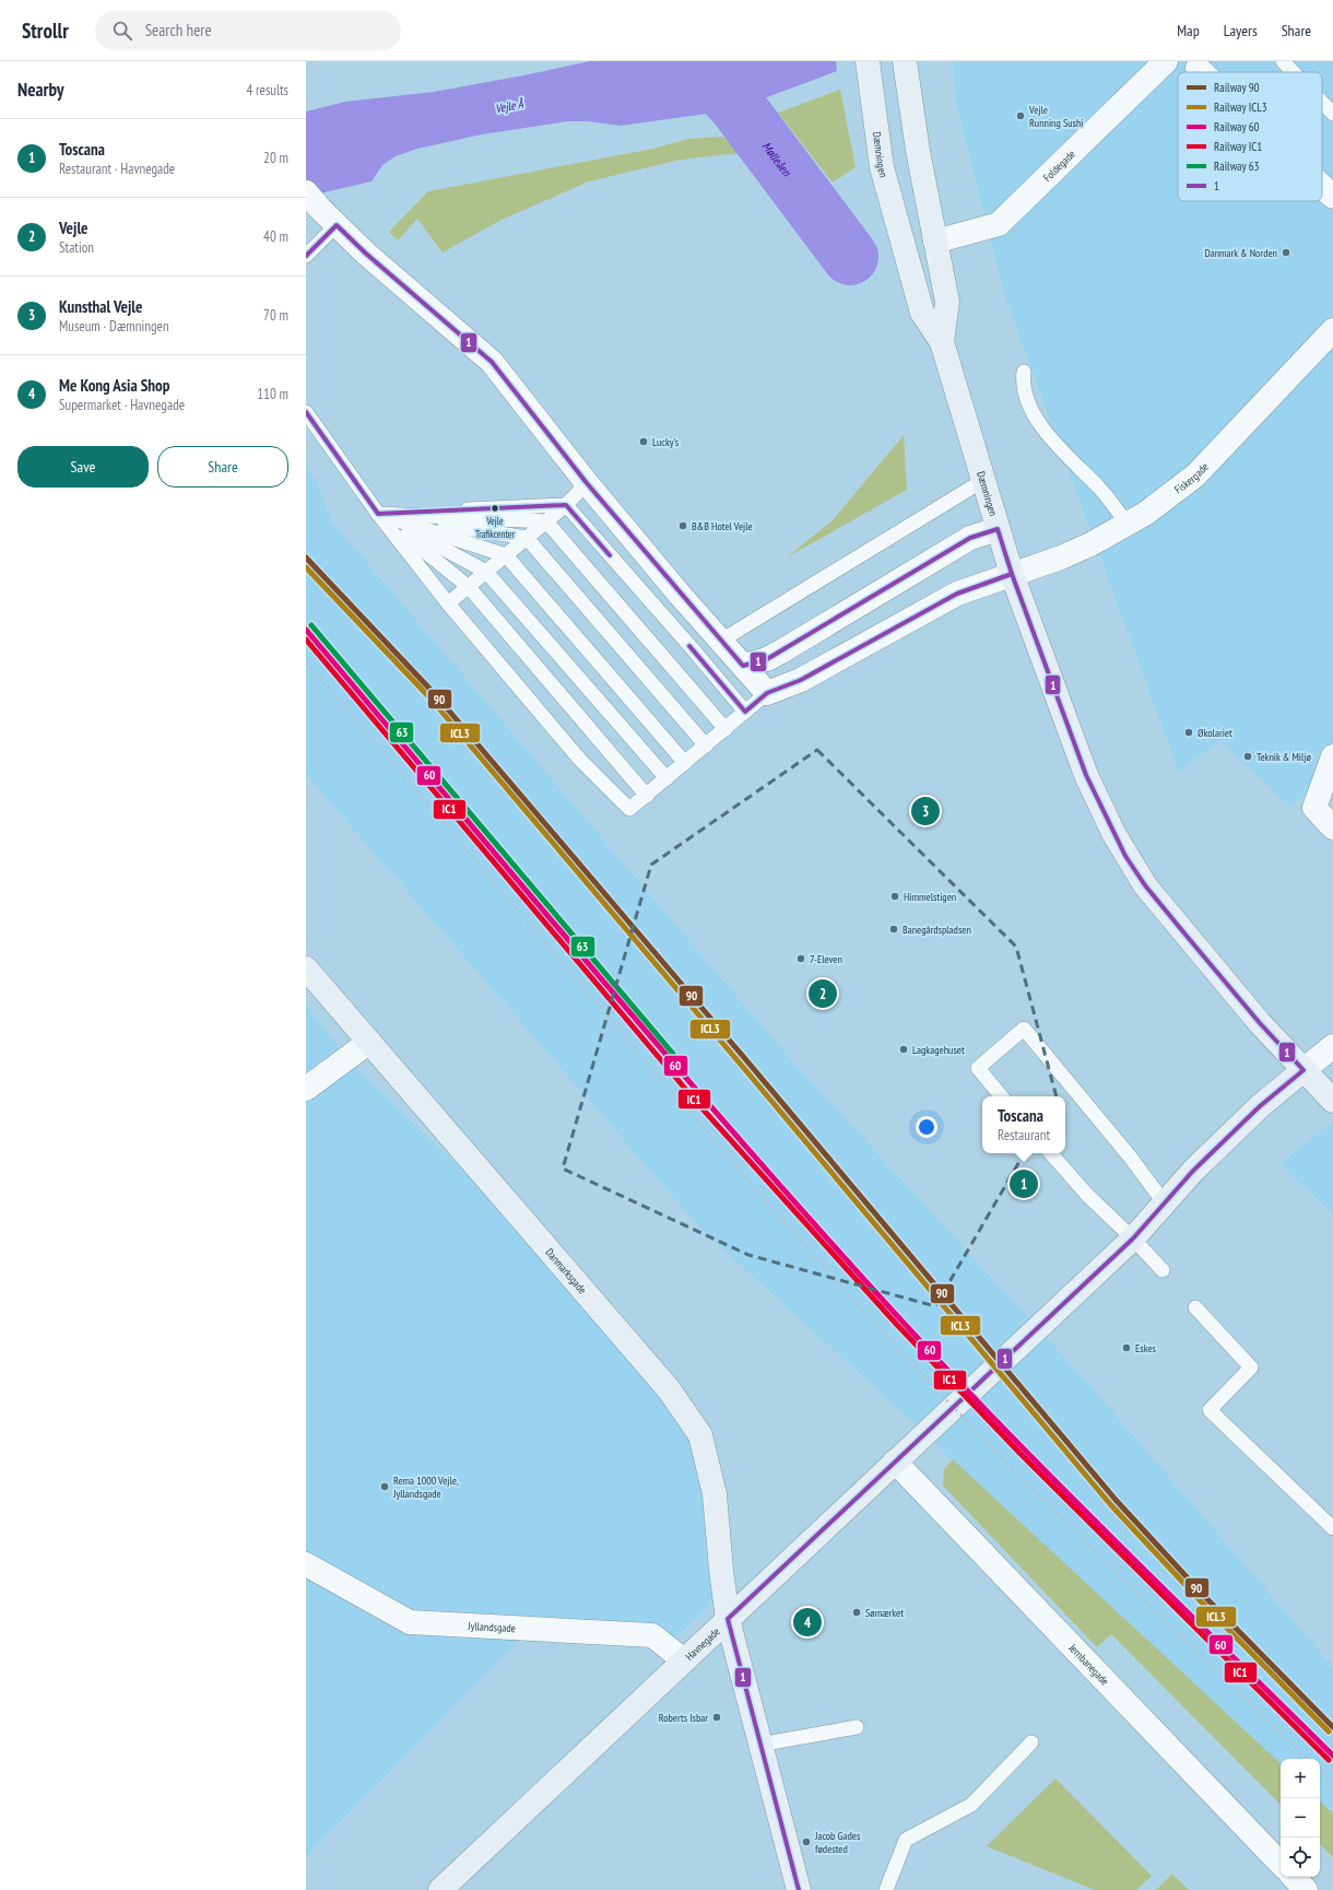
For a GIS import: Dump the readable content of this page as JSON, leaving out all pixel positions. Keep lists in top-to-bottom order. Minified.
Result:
{"streets":{"street":["Dæmningen","Foldegade","Fiskergade","Danmarksgade","Jyllandsgade","Havnegade","Jernbanegade"]},"crossings":[["Dæmningen","Foldegade"],["Dæmningen","Fiskergade"],["Dæmningen","Havnegade"],["Danmarksgade","Havnegade"],["Jyllandsgade","Havnegade"],["Havnegade","Jernbanegade"]],"water":["Vejle Å","Mølleåen"],"places":["Vejle Running Sushi","Danmark & Norden","Lucky's","Vejle Trafikcenter","B&B Hotel Vejle","Økolariet","Teknik & Miljø","Himmelstigen","Banegårdspladsen","7-Eleven","Lagkagehuset","Eskes","Rema 1000 Vejle, Jyllandsgade","Sømærket","Roberts Isbar","Jacob Gades fødested"],"lines":["transit line 1","rail line 90","rail line ICL3","rail line 63","rail line 60","rail line IC1"],"legend":["Railway 90","Railway ICL3","Railway 60","Railway IC1","Railway 63","1"],"page":{"header":"Strollr","search":"Search here","nav":["Map","Layers","Share"],"heading":["Nearby","4 results"],"list":[{"mark":"1","name":"Toscana","note":"Restaurant · Havnegade","value":"20 m"},{"mark":"2","name":"Vejle","note":"Station","value":"40 m"},{"mark":"3","name":"Kunsthal Vejle","note":"Museum · Dæmningen","value":"70 m"},{"mark":"4","name":"Me Kong Asia Shop","note":"Supermarket · Havnegade","value":"110 m"}],"buttons":["Save","Share"],"pins":["3","2","1","4"],"popup":["Toscana","Restaurant"],"map_buttons":["+","−"]}}
